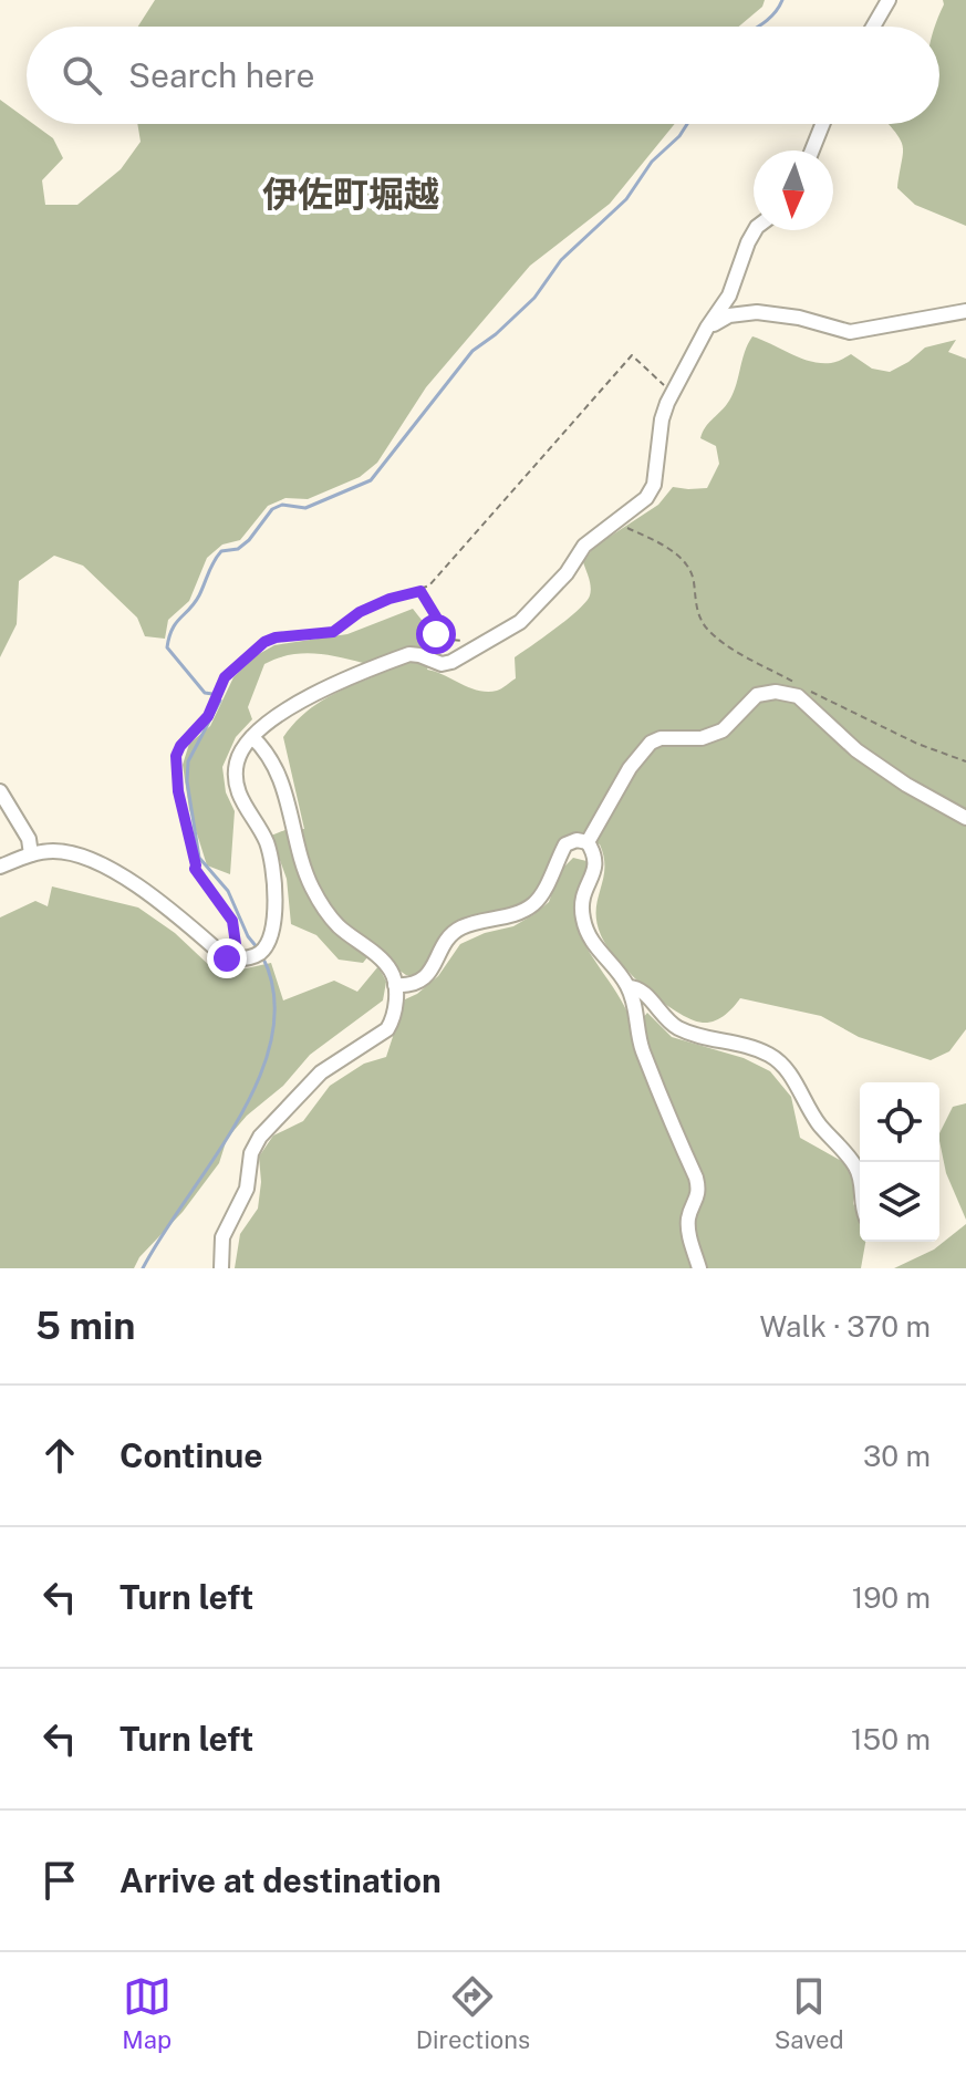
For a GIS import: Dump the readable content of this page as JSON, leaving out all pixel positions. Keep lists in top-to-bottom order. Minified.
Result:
{"districts":["伊佐町堀越"],"north":"bottom","page":{"search":"Search here","heading":["5 min","Walk · 370 m"],"list":[["Continue","30 m"],["Turn left","190 m"],["Turn left","150 m"],"Arrive at destination"],"nav":["Map","Directions","Saved"]}}
